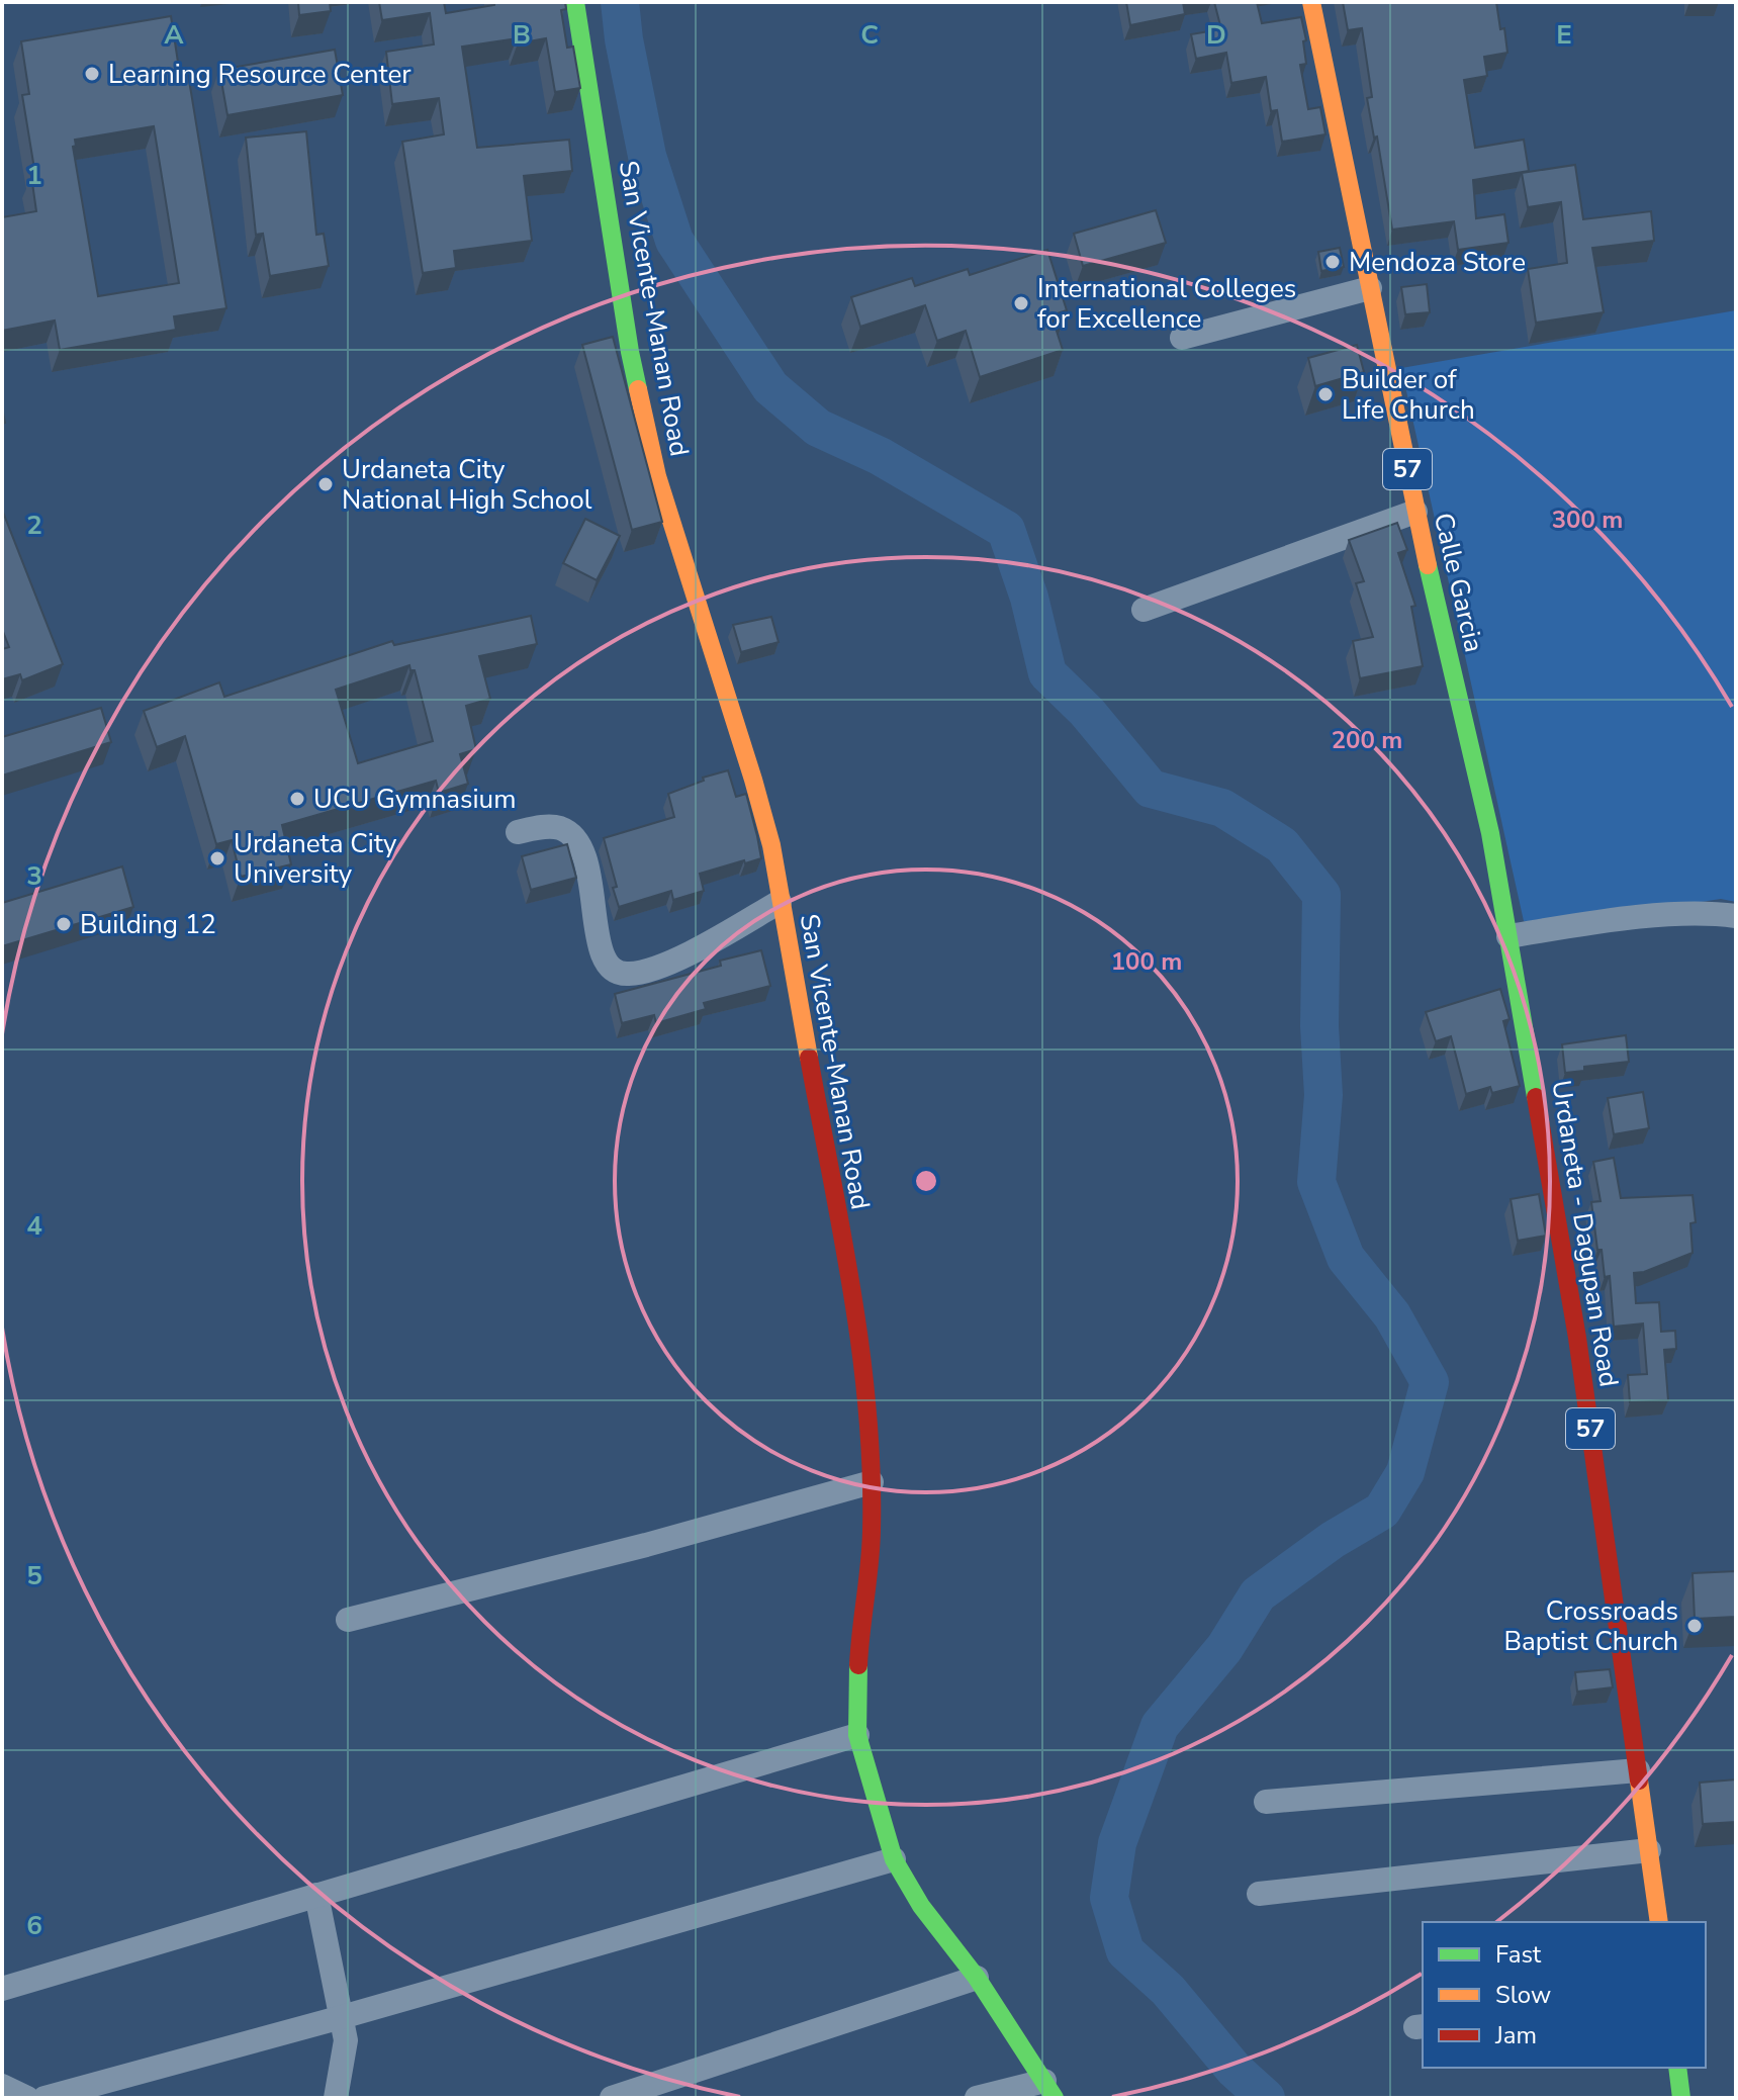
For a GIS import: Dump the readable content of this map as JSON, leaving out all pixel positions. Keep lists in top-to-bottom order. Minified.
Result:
{"streets":{"street":["San Vicente-Manan Road","57","Calle Garcia","Urdaneta - Dagupan Road"]},"crossings":[["Calle Garcia","Urdaneta - Dagupan Road"]],"places":["Learning Resource Center","Mendoza Store","International Colleges for Excellence","Builder of Life Church","Urdaneta City National High School","UCU Gymnasium","Urdaneta City University","Building 12","Crossroads Baptist Church"],"legend":["Fast","Slow","Jam"],"grid":{"columns":["A","B","C","D","E"],"rows":["1","2","3","4","5","6"]},"rings":["300 m","200 m","100 m"]}
